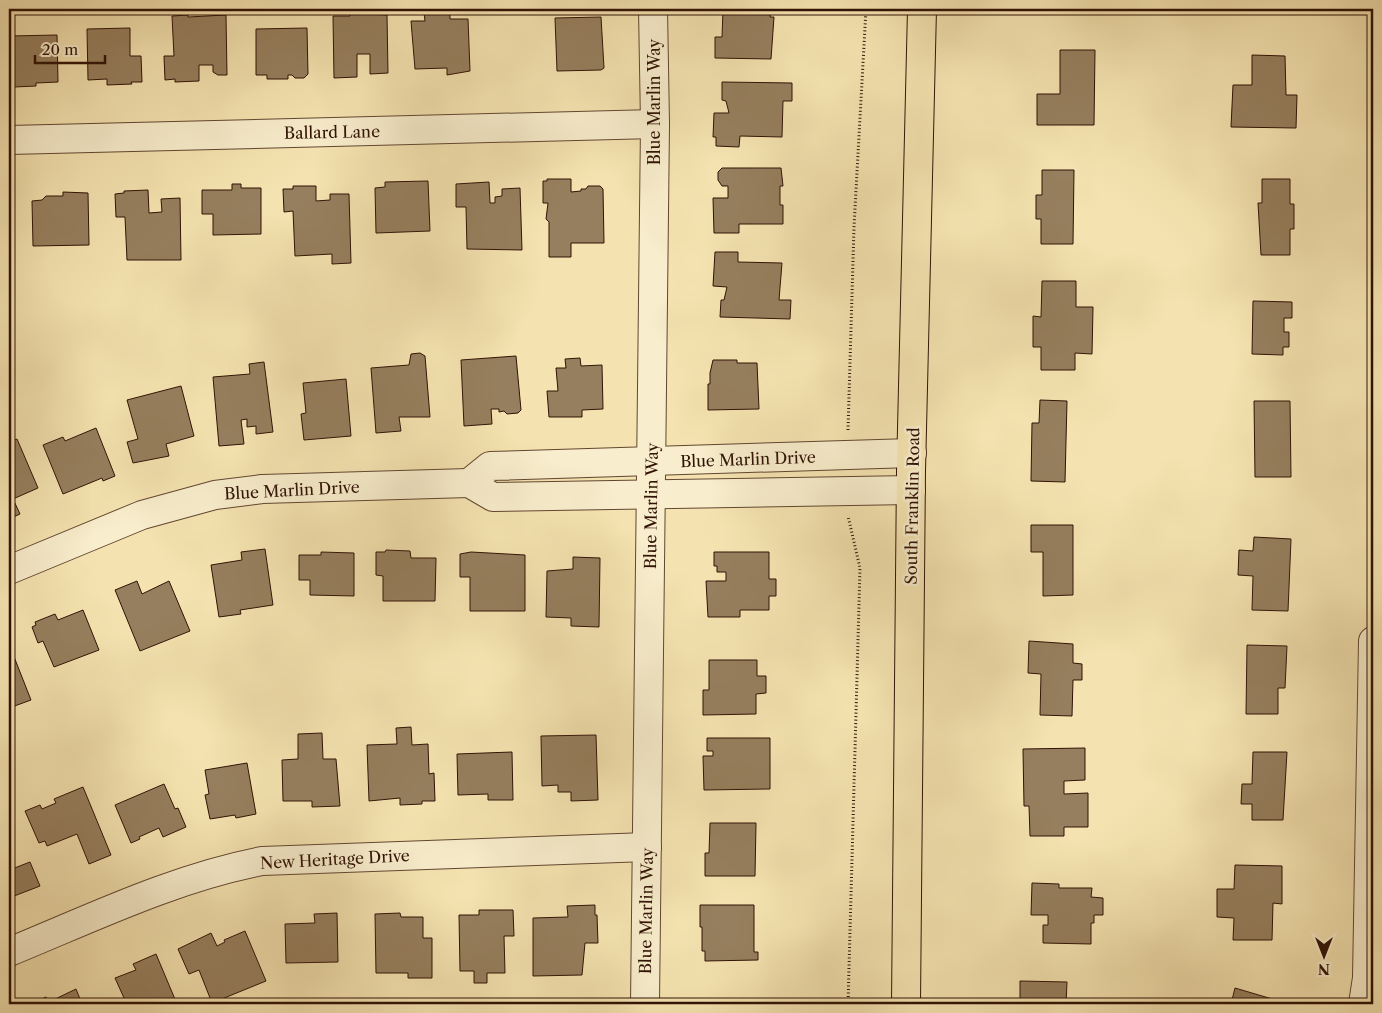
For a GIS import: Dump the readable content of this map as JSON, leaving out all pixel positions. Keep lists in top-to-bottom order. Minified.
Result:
{"streets":{"main road":["South Franklin Road"],"street":["Blue Marlin Way","Ballard Lane","Blue Marlin Drive","New Heritage Drive"]},"crossings":[["Blue Marlin Way","Ballard Lane"],["Blue Marlin Way","Blue Marlin Drive"],["Blue Marlin Way","New Heritage Drive"],["Blue Marlin Drive","South Franklin Road"]],"scale_bar":"20 m","north":"bottom"}
